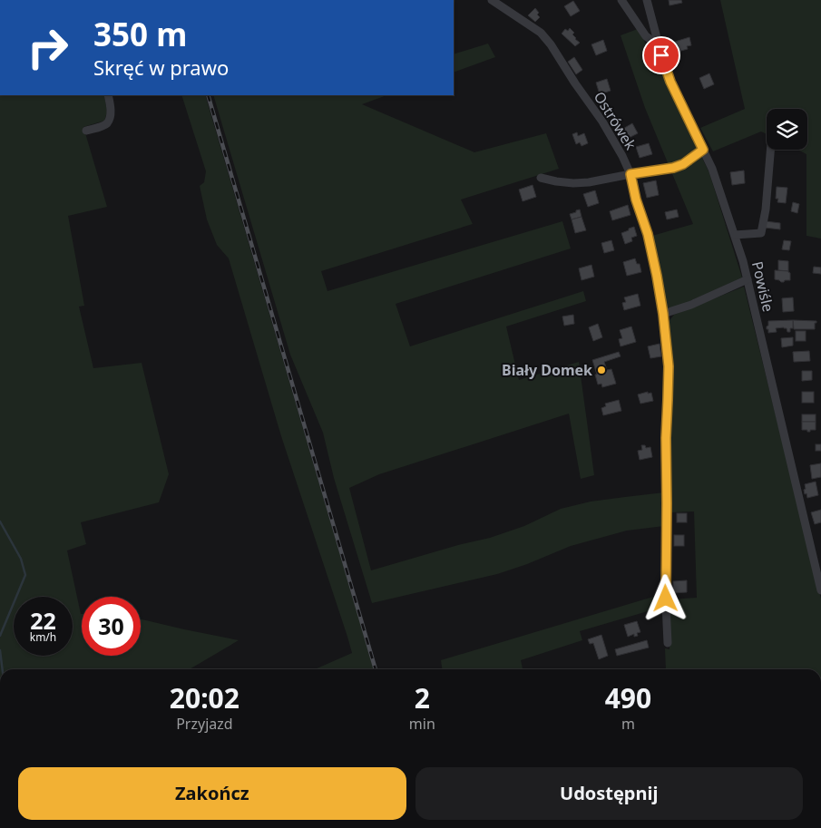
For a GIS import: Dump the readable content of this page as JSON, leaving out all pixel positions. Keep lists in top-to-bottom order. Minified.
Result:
{"streets":{"street":["Ostrówek","Powiśle"]},"places":["Biały Domek"],"page":{"turn":["350 m","Skręć w prawo"],"speed":"22 km/h","limit":"30","eta":["20:02","Przyjazd","2","min","490","m"],"buttons":["Zakończ","Udostępnij"]}}
